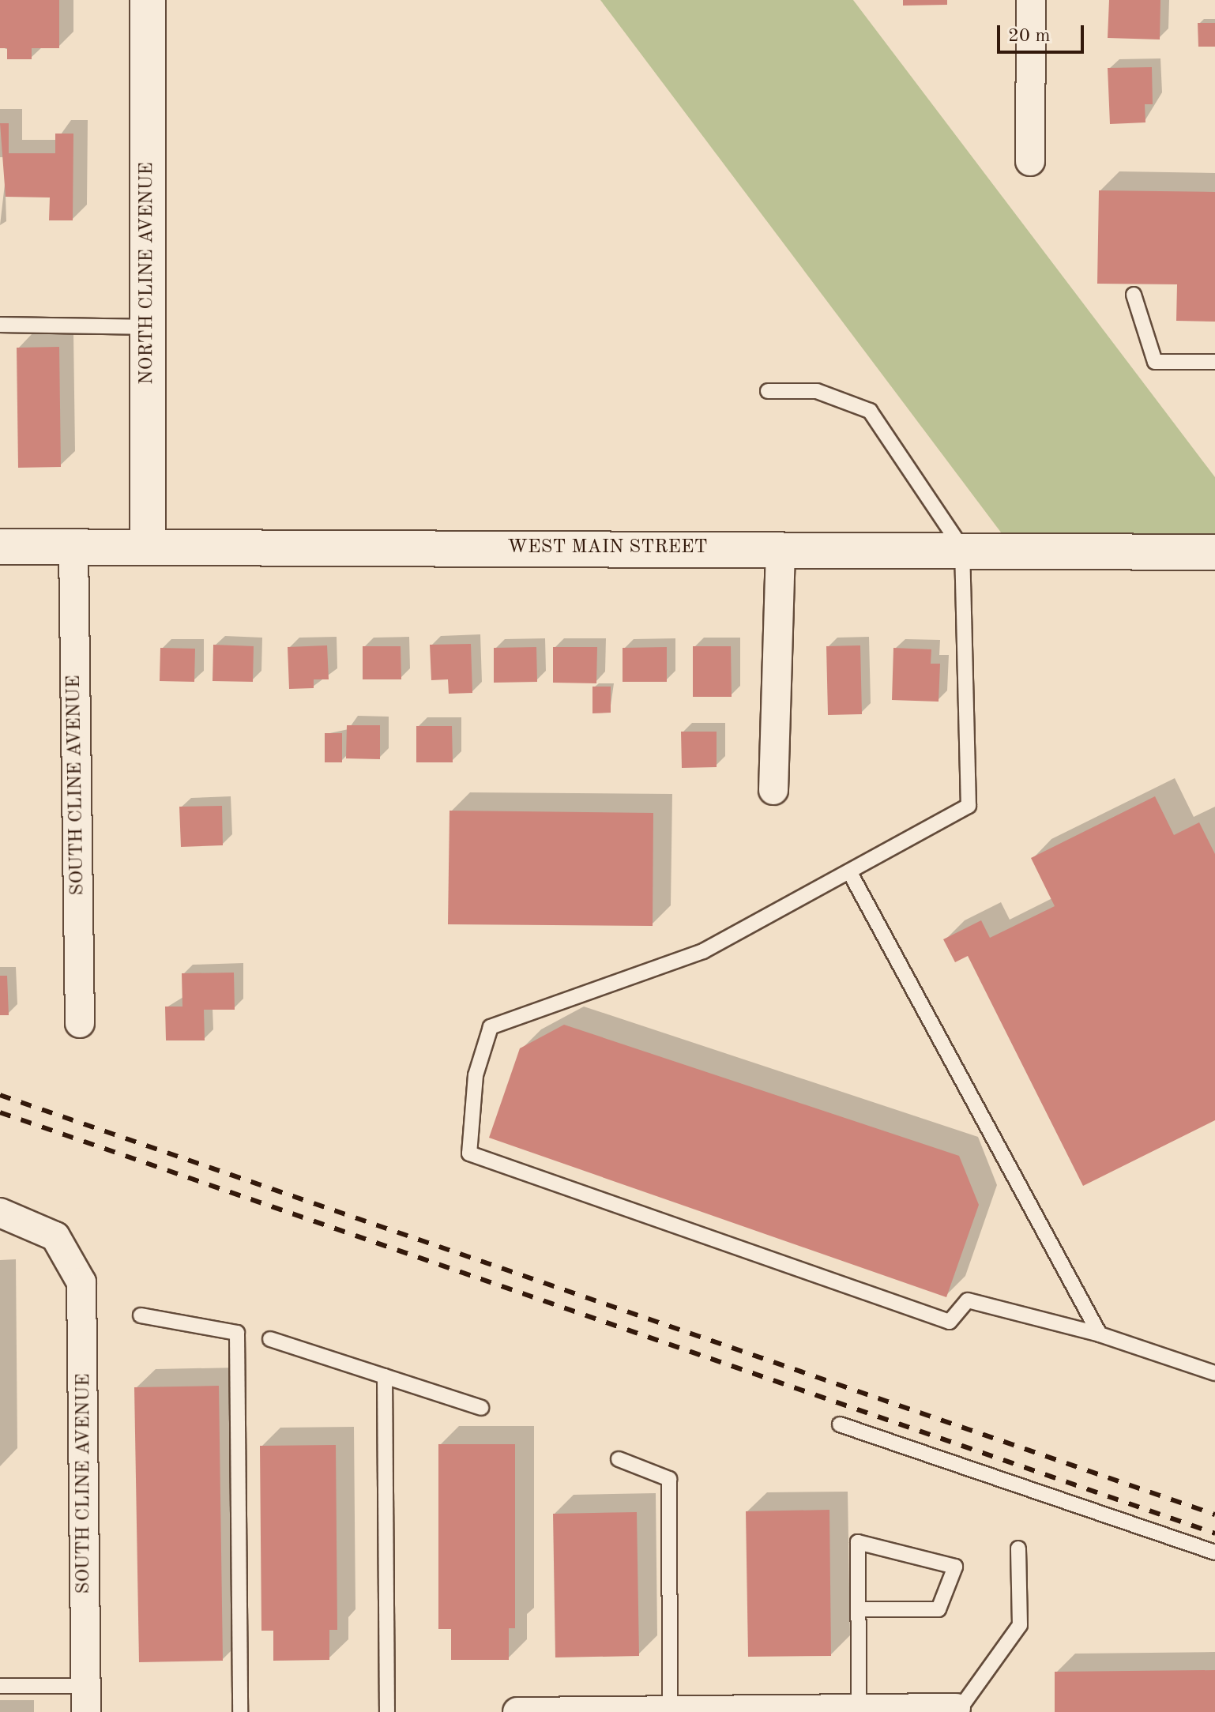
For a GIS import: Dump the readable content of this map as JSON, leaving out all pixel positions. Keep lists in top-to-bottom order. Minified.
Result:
{"streets":{"street":["NORTH CLINE AVENUE","WEST MAIN STREET","SOUTH CLINE AVENUE"]},"crossings":[["NORTH CLINE AVENUE","WEST MAIN STREET"],["WEST MAIN STREET","SOUTH CLINE AVENUE"]],"scale_bar":"20 m"}
